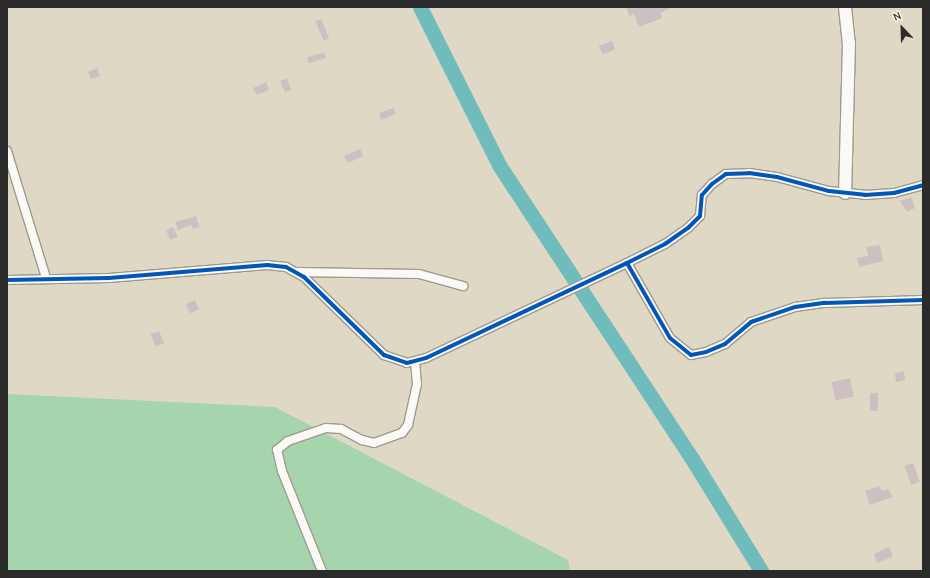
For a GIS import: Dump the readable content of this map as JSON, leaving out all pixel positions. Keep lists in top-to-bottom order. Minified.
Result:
{"north":"top left"}
